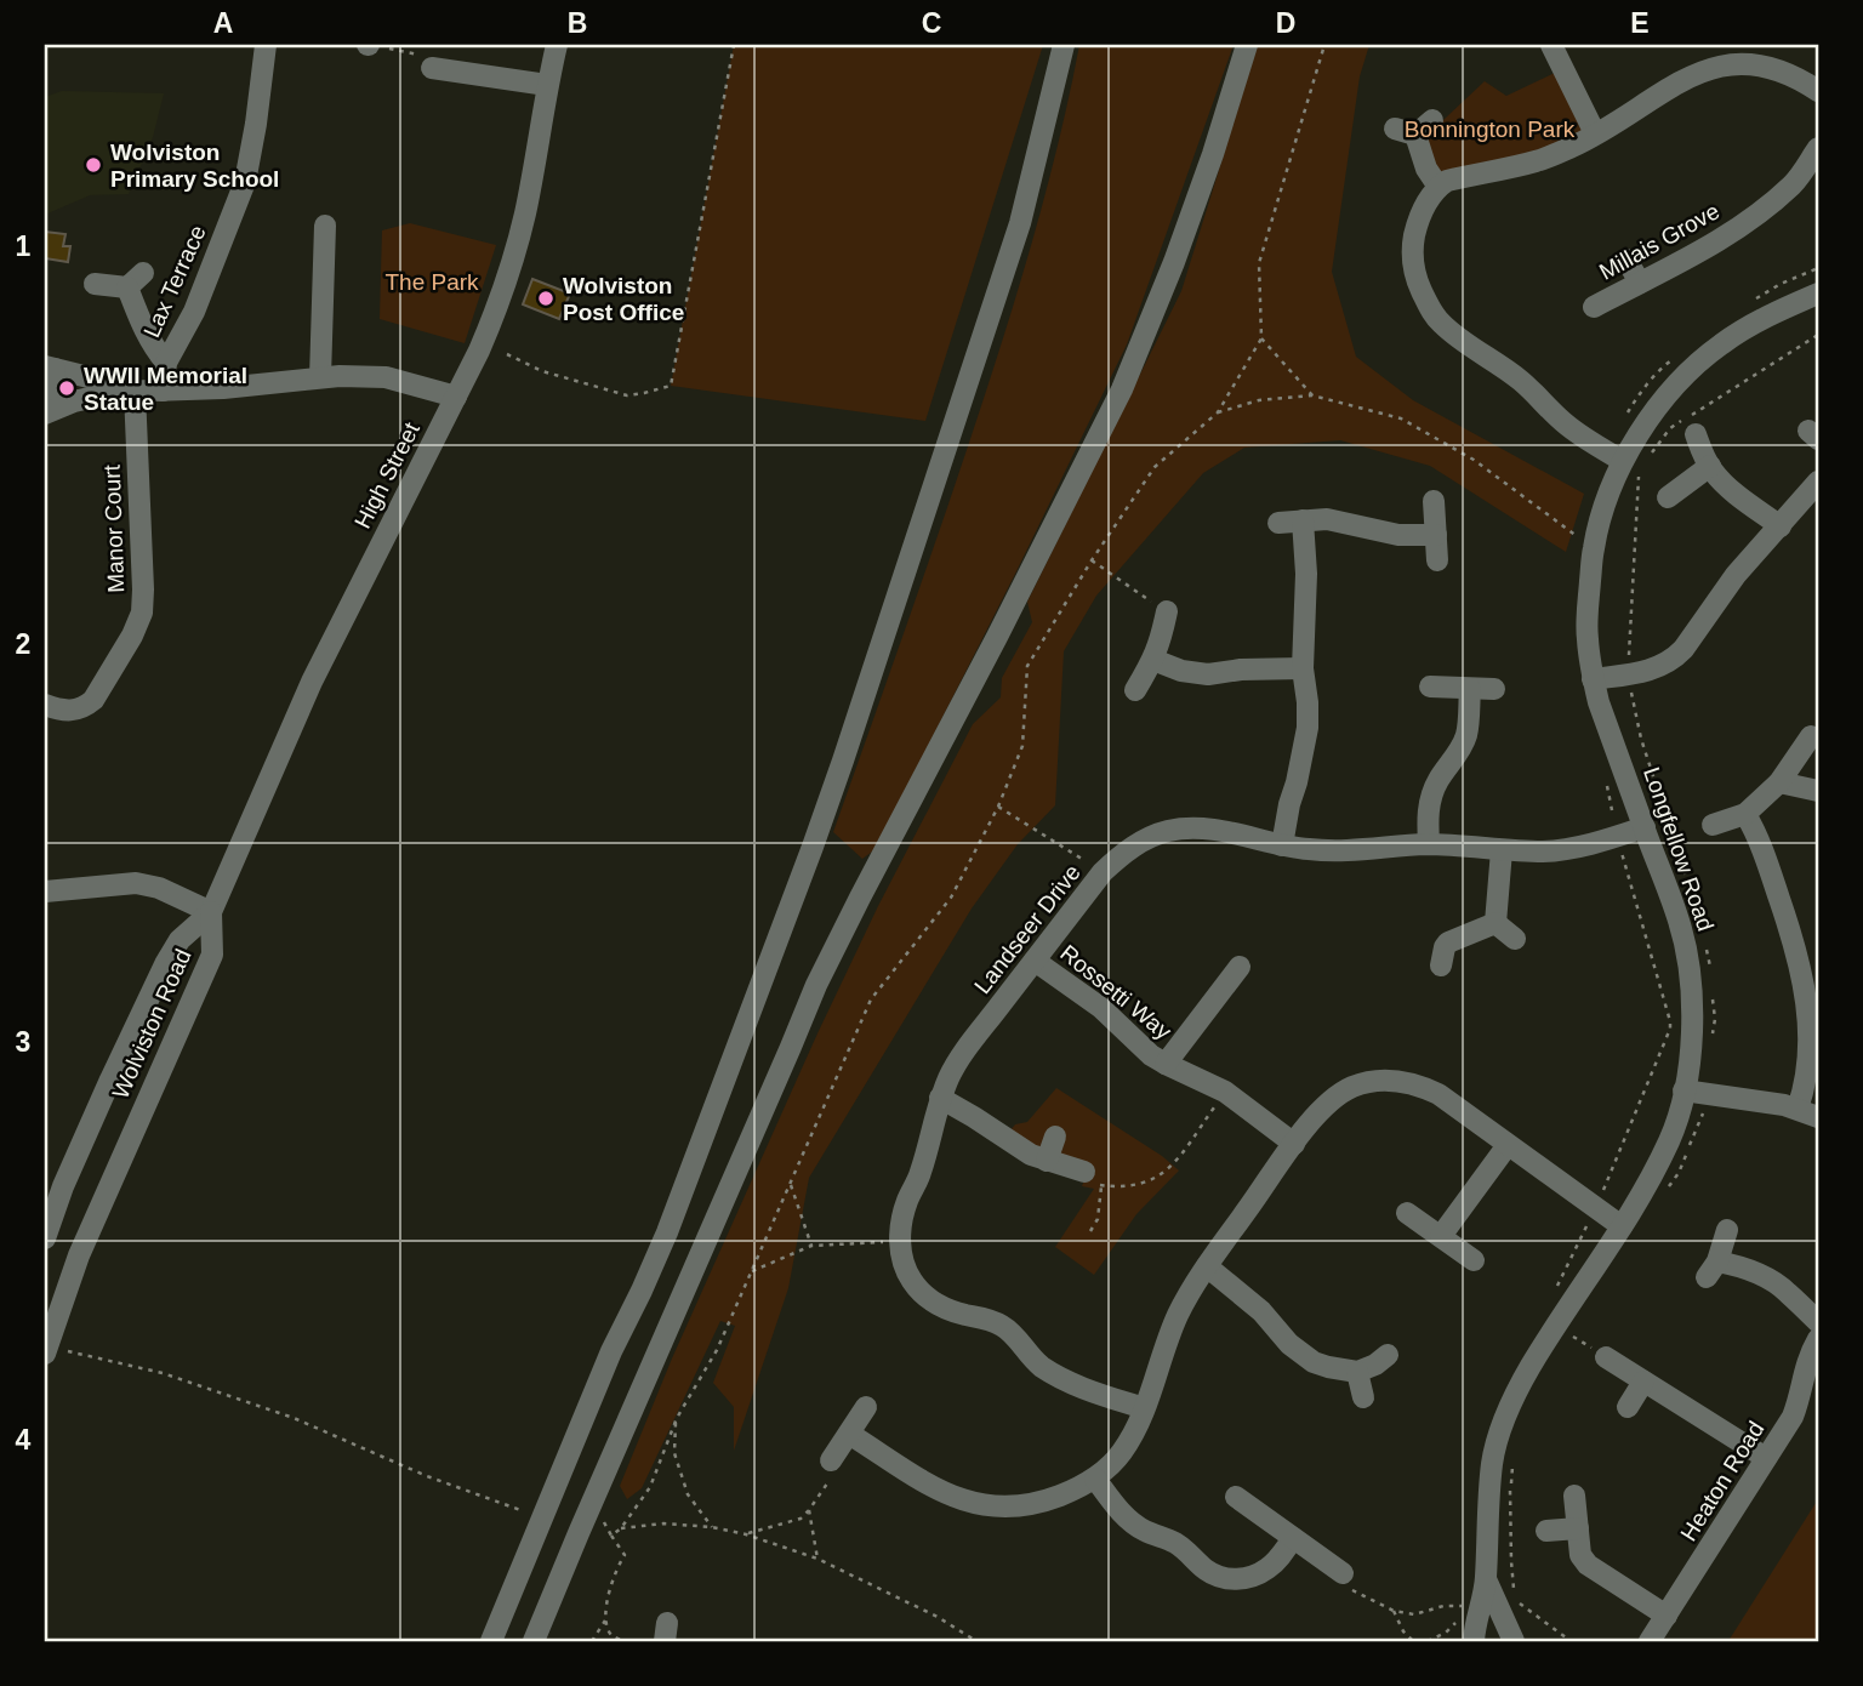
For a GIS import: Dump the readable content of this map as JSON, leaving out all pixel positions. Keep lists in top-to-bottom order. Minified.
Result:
{"streets":{"street":["Millais Grove","Lax Terrace","High Street","Manor Court","Longfellow Road","Landseer Drive","Rossetti Way","Wolviston Road","Heaton Road"]},"crossings":[["High Street","Wolviston Road"],["Longfellow Road","Landseer Drive"],["Landseer Drive","Rossetti Way"]],"parks":["Bonnington Park","The Park"],"places":["Wolviston Primary School","Wolviston Post Office","WWII Memorial Statue"],"grid":{"columns":["A","B","C","D","E"],"rows":["1","2","3","4"]}}
